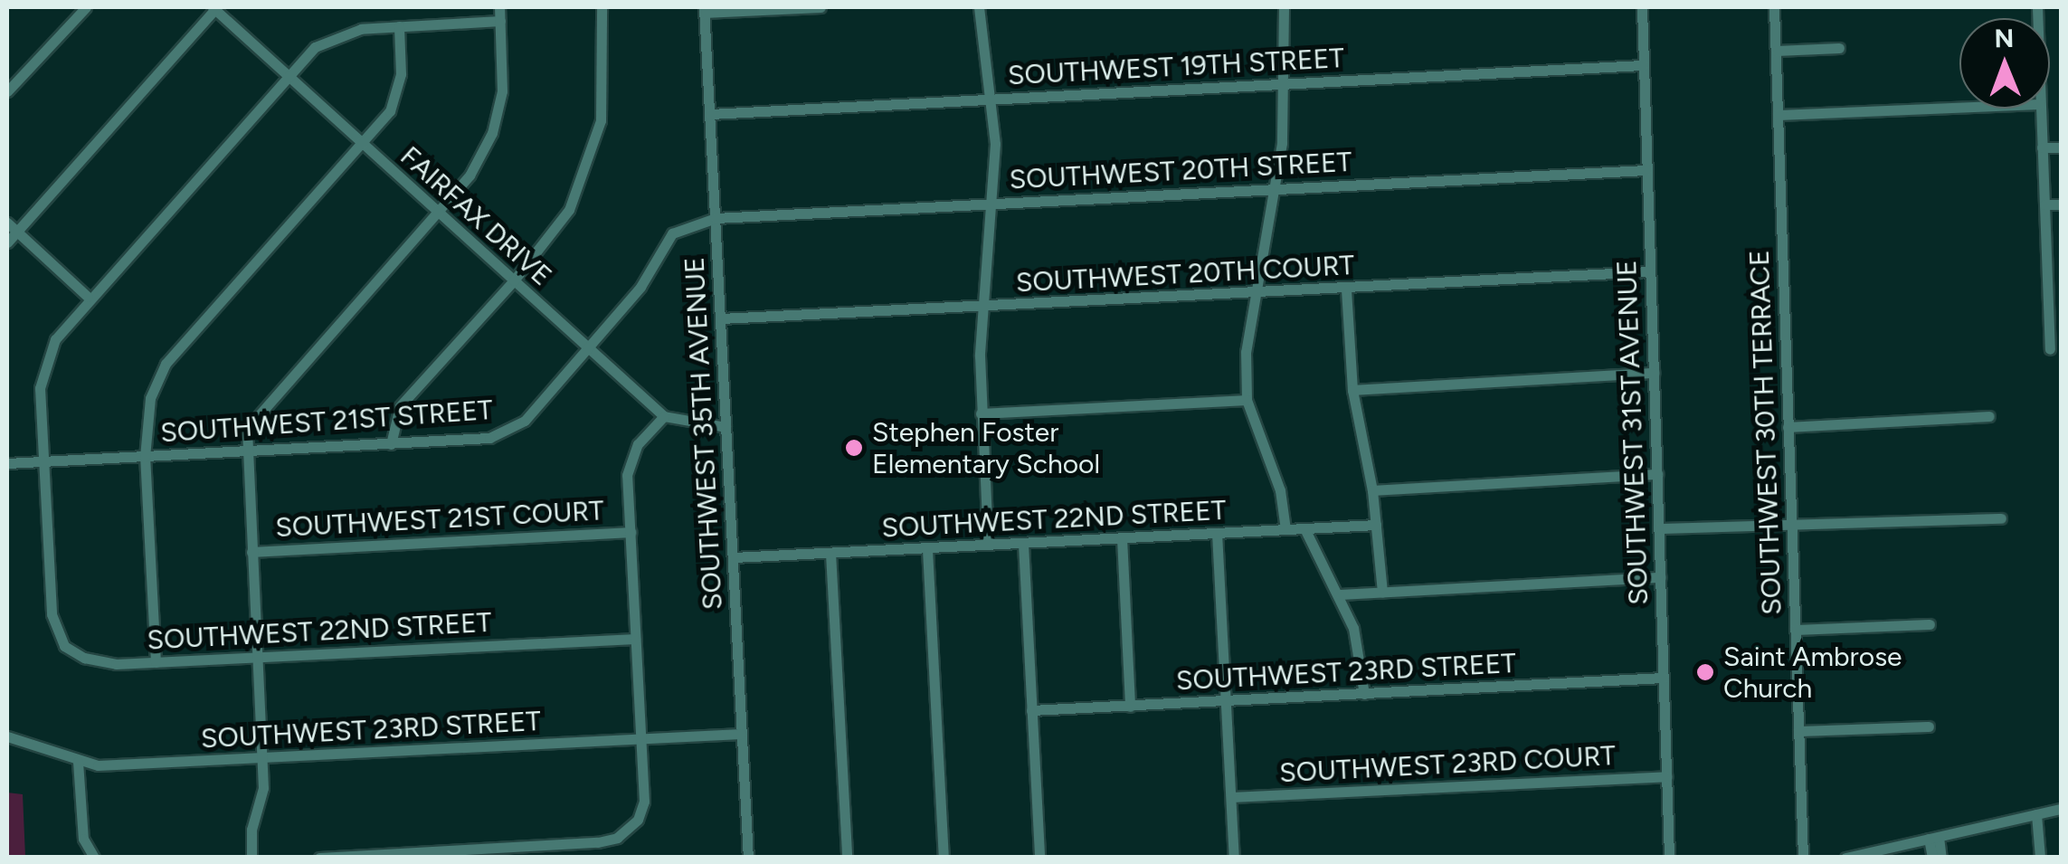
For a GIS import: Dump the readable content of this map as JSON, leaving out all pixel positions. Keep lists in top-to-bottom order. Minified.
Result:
{"streets":{"street":["SOUTHWEST 19TH STREET","SOUTHWEST 20TH STREET","FAIRFAX DRIVE","SOUTHWEST 20TH COURT","SOUTHWEST 21ST STREET","SOUTHWEST 31ST AVENUE","SOUTHWEST 30TH TERRACE","SOUTHWEST 35TH AVENUE","SOUTHWEST 21ST COURT","SOUTHWEST 22ND STREET","SOUTHWEST 23RD STREET","SOUTHWEST 23RD COURT"]},"crossings":[["SOUTHWEST 19TH STREET","SOUTHWEST 31ST AVENUE"],["SOUTHWEST 19TH STREET","SOUTHWEST 35TH AVENUE"],["SOUTHWEST 20TH STREET","SOUTHWEST 21ST STREET"],["SOUTHWEST 20TH STREET","SOUTHWEST 31ST AVENUE"],["SOUTHWEST 20TH STREET","SOUTHWEST 35TH AVENUE"],["FAIRFAX DRIVE","SOUTHWEST 21ST STREET"],["SOUTHWEST 20TH COURT","SOUTHWEST 31ST AVENUE"],["SOUTHWEST 20TH COURT","SOUTHWEST 35TH AVENUE"],["SOUTHWEST 21ST STREET","SOUTHWEST 35TH AVENUE"],["SOUTHWEST 21ST STREET","SOUTHWEST 22ND STREET"],["SOUTHWEST 31ST AVENUE","SOUTHWEST 23RD STREET"],["SOUTHWEST 31ST AVENUE","SOUTHWEST 23RD COURT"],["SOUTHWEST 35TH AVENUE","SOUTHWEST 22ND STREET"],["SOUTHWEST 35TH AVENUE","SOUTHWEST 23RD STREET"]],"places":["Stephen Foster Elementary School","Saint Ambrose Church"],"north":"top"}
